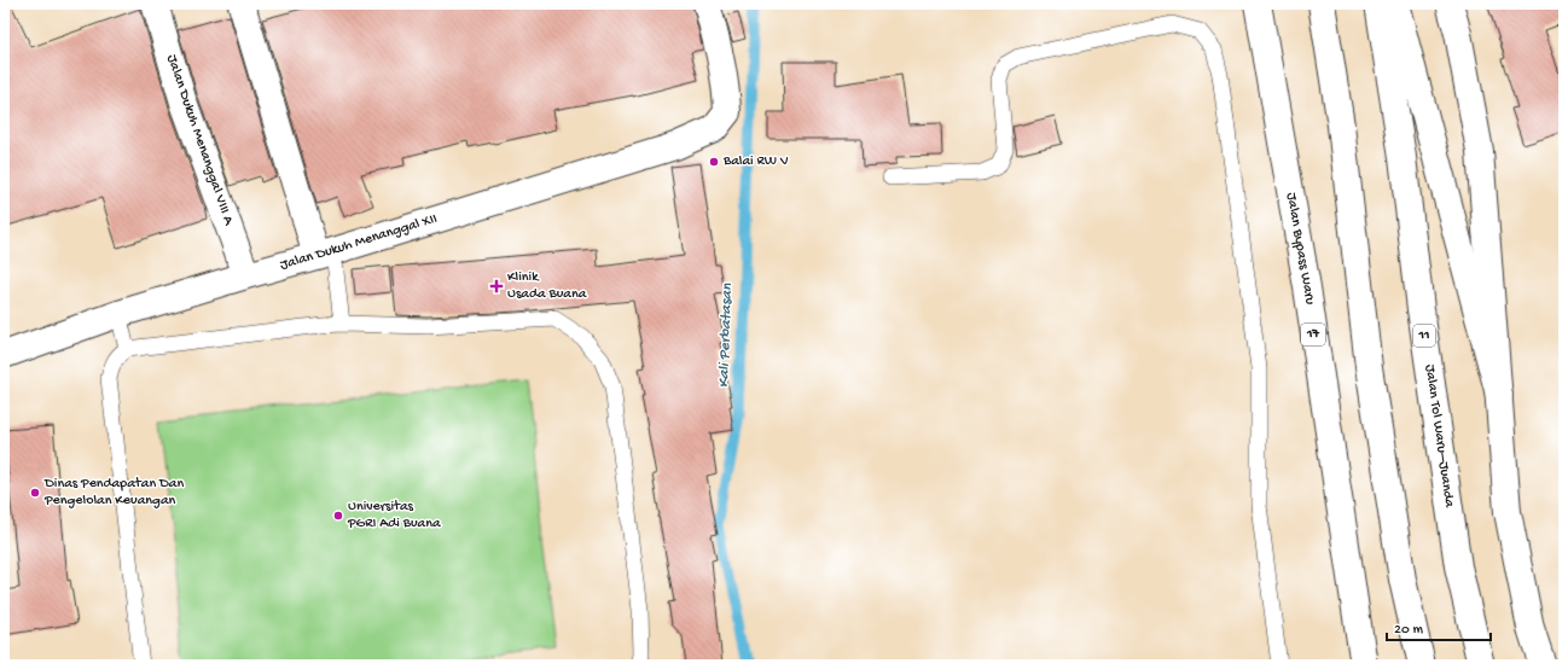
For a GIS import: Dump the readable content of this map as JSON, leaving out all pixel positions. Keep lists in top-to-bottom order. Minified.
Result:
{"streets":{"main road":["Jalan Dukuh Menanggal VIII A","Jalan Dukuh Menanggal XII","Jalan Bypass Waru","17","11","Jalan Tol Waru–Juanda"]},"crossings":[["Jalan Dukuh Menanggal VIII A","Jalan Dukuh Menanggal XII"]],"water":["Kali Perbatasan"],"places":{"other":["Balai RW V","Dinas Pendapatan Dan Pengelolan Keuangan","Universitas PGRI Adi Buana"],"health":["Klinik Usada Buana"]},"scale_bar":"20 m"}
